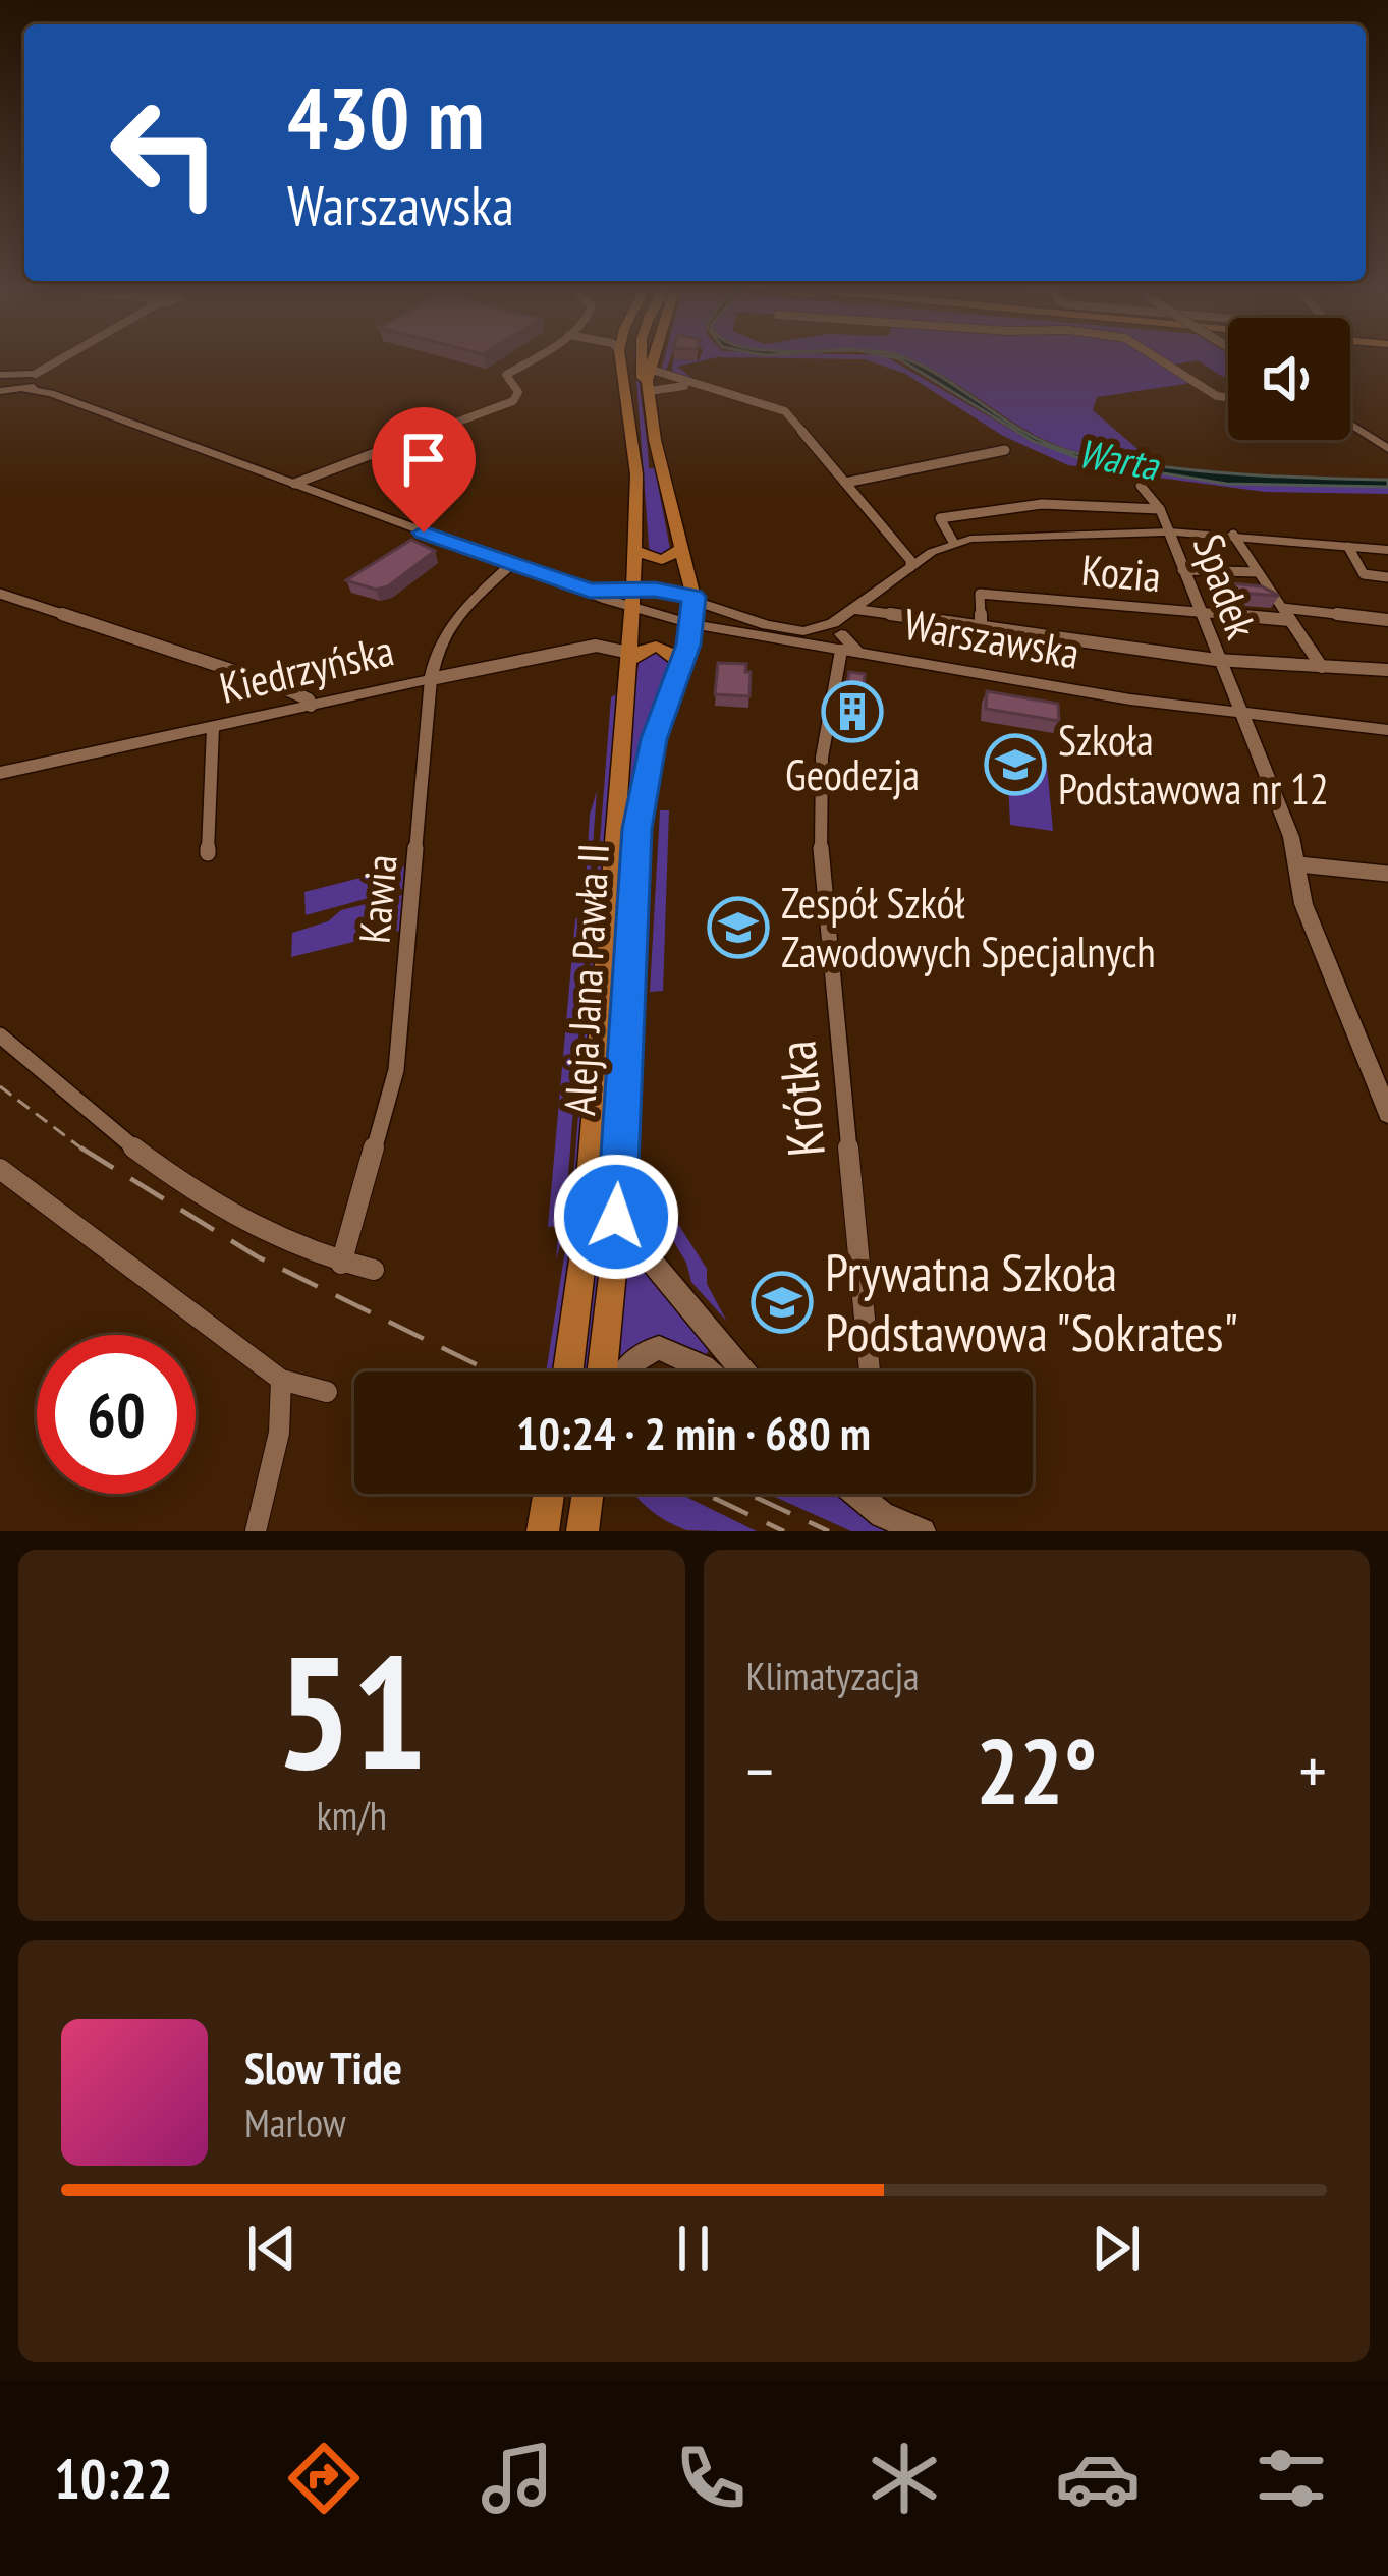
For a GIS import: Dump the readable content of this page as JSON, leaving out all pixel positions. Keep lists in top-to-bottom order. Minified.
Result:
{"streets":{"main road":["Aleja Jana Pawła II"],"street":["Kozia","Spadek","Warszawska","Kiedrzyńska","Kawia","Krótka"]},"crossings":[["Kozia","Spadek"],["Spadek","Warszawska"],["Warszawska","Kawia"],["Warszawska","Aleja Jana Pawła II"],["Warszawska","Krótka"],["Kiedrzyńska","Kawia"],["Kiedrzyńska","Aleja Jana Pawła II"]],"water":["Warta"],"places":{"building":["Geodezja"],"school or university":["Szkoła Podstawowa nr 12","Zespół Szkół Zawodowych Specjalnych","Prywatna Szkoła Podstawowa \"Sokrates\""]},"page":{"turn":["430 m","Warszawska"],"limit":"60","trip":"10:24 · 2 min · 680 m","tile":[["51","km/h"],"Klimatyzacja"],"heat":["−","22°","+"],"song":["Slow Tide","Marlow"],"tabs":"10:22"}}
